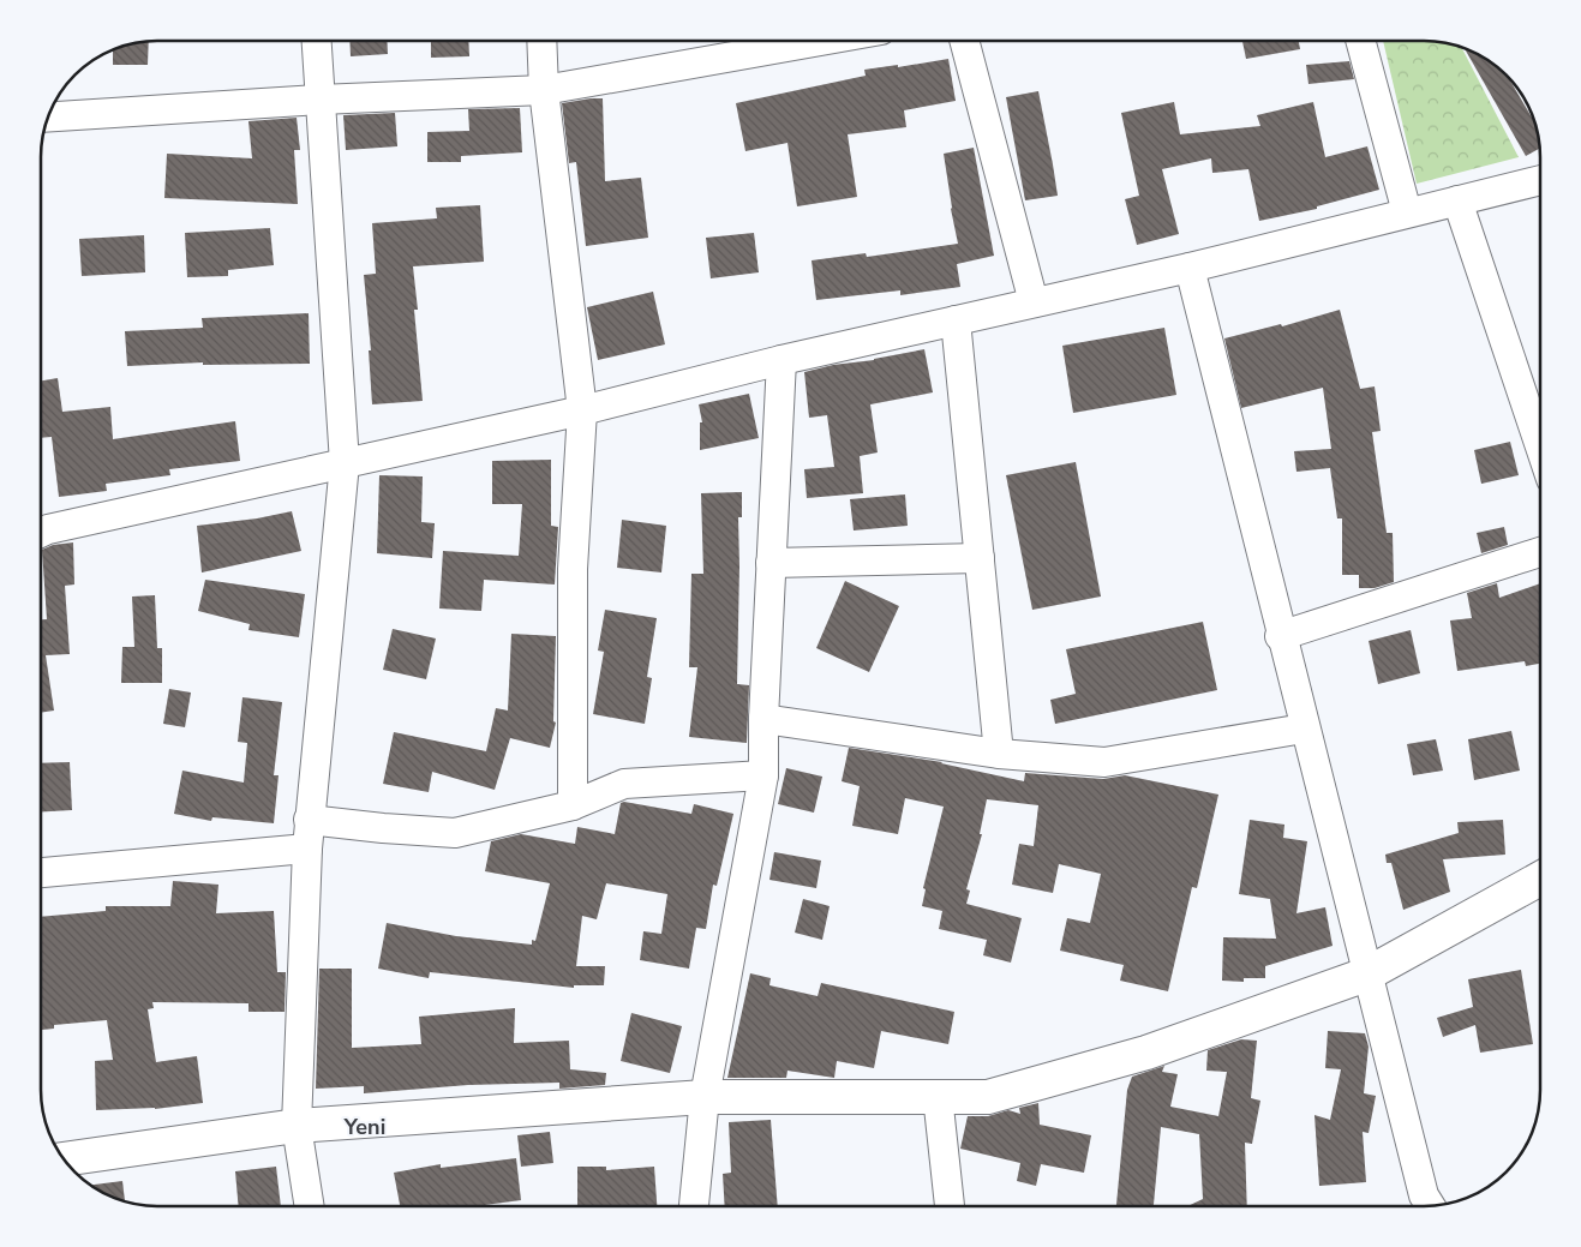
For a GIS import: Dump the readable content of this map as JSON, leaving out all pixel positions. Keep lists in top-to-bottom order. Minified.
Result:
{"districts":["Yeni"]}
